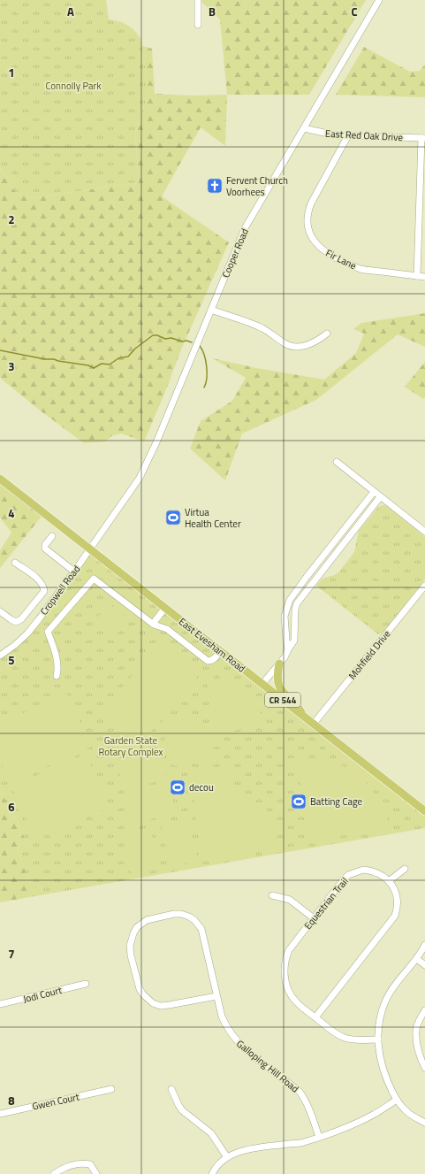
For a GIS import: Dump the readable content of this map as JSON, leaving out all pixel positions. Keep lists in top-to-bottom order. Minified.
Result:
{"streets":{"main road":["East Evesham Road","CR 544"],"street":["East Red Oak Drive","Cooper Road","Fir Lane","Cropwell Road","Mohfield Drive","Equestrian Trail","Jodi Court","Galloping Hill Road","Gwen Court"]},"crossings":[["East Red Oak Drive","Cooper Road"],["East Red Oak Drive","Fir Lane"],["Cooper Road","Cropwell Road"],["Cropwell Road","East Evesham Road"],["East Evesham Road","Mohfield Drive"]],"parks":["Connolly Park","Garden State Rotary Complex"],"places":{"church":["Fervent Church Voorhees"],"sports":["Virtua Health Center","decou","Batting Cage"]},"grid":{"columns":["A","B","C"],"rows":["1","2","3","4","5","6","7","8"]}}
